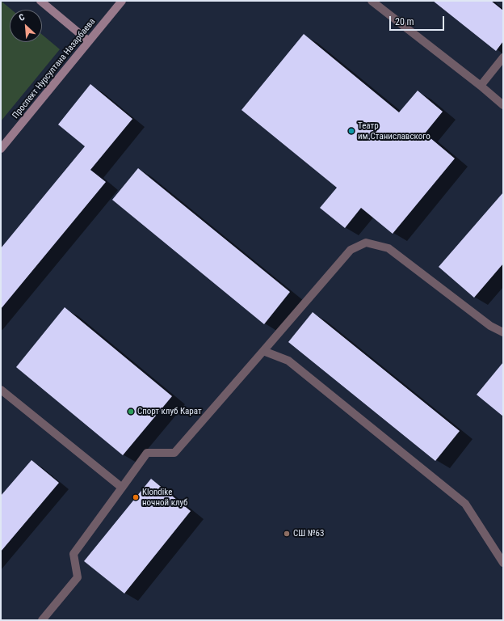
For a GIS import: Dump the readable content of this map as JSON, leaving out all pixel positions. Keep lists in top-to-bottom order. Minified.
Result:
{"streets":{"main road":["Проспект Нурсултана Назарбаева"]},"places":["Театр им.Станиславского","Спорт клуб Карат","Klondike ночной клуб","СШ №63"],"scale_bar":"20 m","north":"top left"}
